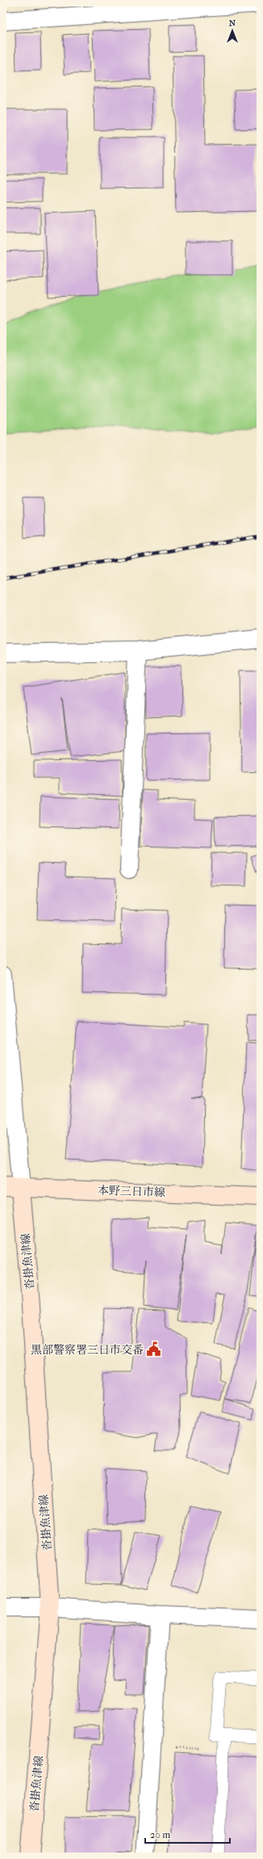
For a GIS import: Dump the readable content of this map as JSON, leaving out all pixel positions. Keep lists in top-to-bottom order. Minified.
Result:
{"streets":{"main road":["本野三日市線","沓掛魚津線"]},"crossings":[["本野三日市線","沓掛魚津線"]],"places":{"public building":["黒部警察署三日市交番"]},"scale_bar":"20 m","north":"top"}
